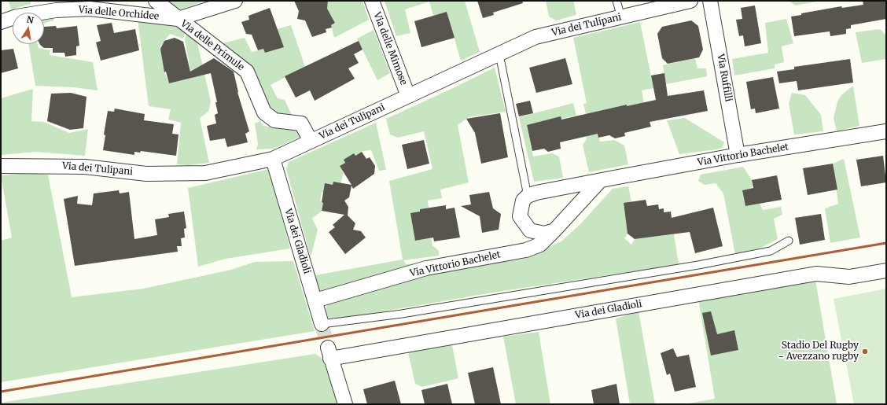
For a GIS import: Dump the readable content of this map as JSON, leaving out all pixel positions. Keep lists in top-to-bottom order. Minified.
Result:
{"streets":{"street":["Via delle Orchidee","Via dei Tulipani","Via delle Primule","Via delle Mimose","Via Ruffilli","Via Vittorio Bachelet","Via dei Gladioli"]},"crossings":[["Via delle Orchidee","Via delle Primule"],["Via dei Tulipani","Via delle Primule"],["Via dei Tulipani","Via delle Mimose"],["Via dei Tulipani","Via dei Gladioli"],["Via Ruffilli","Via Vittorio Bachelet"],["Via Vittorio Bachelet","Via dei Gladioli"]],"places":["Stadio Del Rugby - Avezzano rugby"],"north":"top"}
